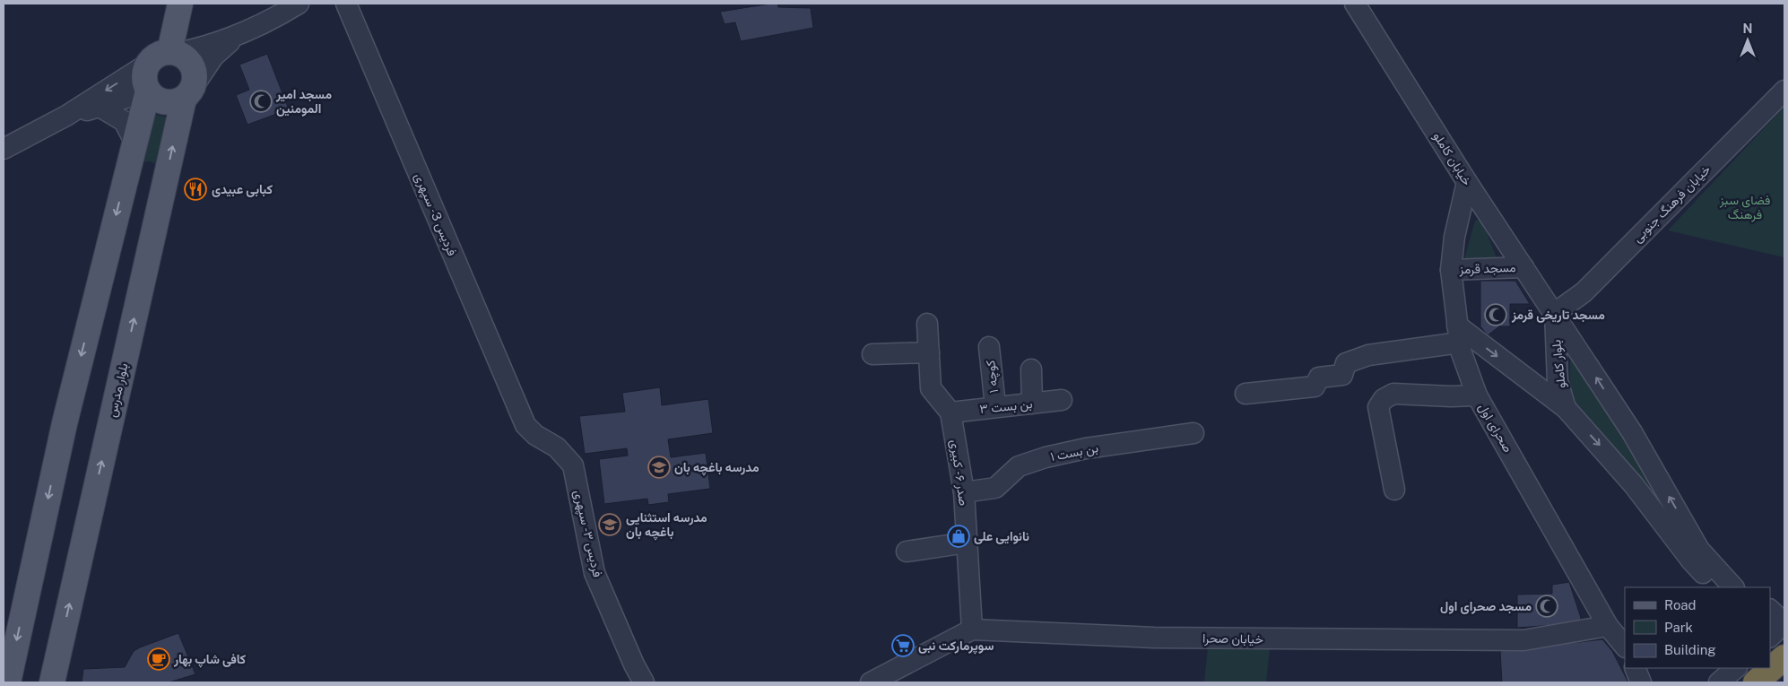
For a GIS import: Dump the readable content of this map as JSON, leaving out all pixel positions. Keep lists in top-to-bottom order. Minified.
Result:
{"streets":{"main road":["بلوار مدرس"],"street":["خیابان کاملو","خیابان فرهنگ جنوبی","فردیس 3 - سپهری","مسجد قرمز","بلوار کاملو","کوچه ۱","بن بست ۳","صحرای اول","بن بست ۱","صدر ۶ - کبیری","فردیس ۳ - سپهری","خیابان صحرا"]},"crossings":[["خیابان کاملو","خیابان فرهنگ جنوبی"],["خیابان کاملو","مسجد قرمز"],["خیابان کاملو","بلوار کاملو"],["خیابان کاملو","صحرای اول"],["خیابان فرهنگ جنوبی","بلوار کاملو"],["فردیس 3 - سپهری","فردیس ۳ - سپهری"],["مسجد قرمز","صحرای اول"],["کوچه ۱","بن بست ۳"],["بن بست ۳","صدر ۶ - کبیری"],["صحرای اول","خیابان صحرا"],["بن بست ۱","صدر ۶ - کبیری"],["صدر ۶ - کبیری","خیابان صحرا"]],"parks":["فضای سبز فرهنگ"],"places":{"mosque":["مسجد امیر المومنین","مسجد تاریخی قرمز","مسجد صحرای اول"],"restaurant":["کبابی عبیدی"],"school or university":["مدرسه باغچه بان","مدرسه استثنایی باغچه بان"],"shop":["نانوایی علی"],"supermarket":["سوپرمارکت نبی"],"cafe":["کافی شاپ بهار"]},"legend":["Road","Park","Building"],"north":"top"}
